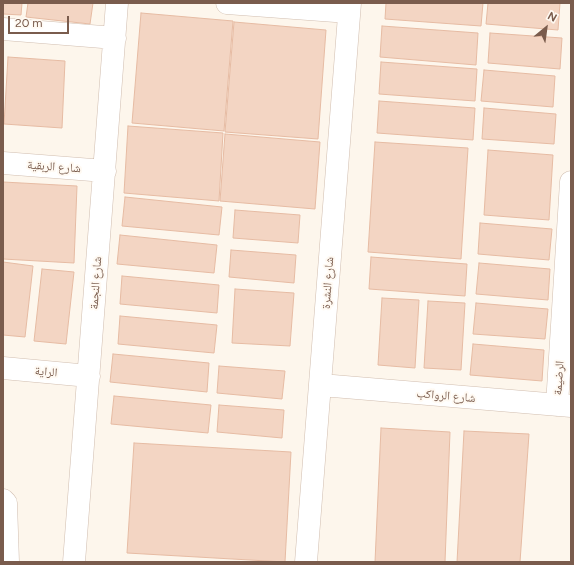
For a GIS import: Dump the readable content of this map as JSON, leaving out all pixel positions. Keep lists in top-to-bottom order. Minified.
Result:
{"streets":{"street":["شارع الربقية","شارع النجمة","شارع النشرة","الراية","الرضيمة","شارع الرواكب"]},"crossings":[["شارع الربقية","شارع النجمة"],["شارع النجمة","الراية"],["شارع النشرة","شارع الرواكب"],["الرضيمة","شارع الرواكب"]],"scale_bar":"20 m","north":"top right"}
